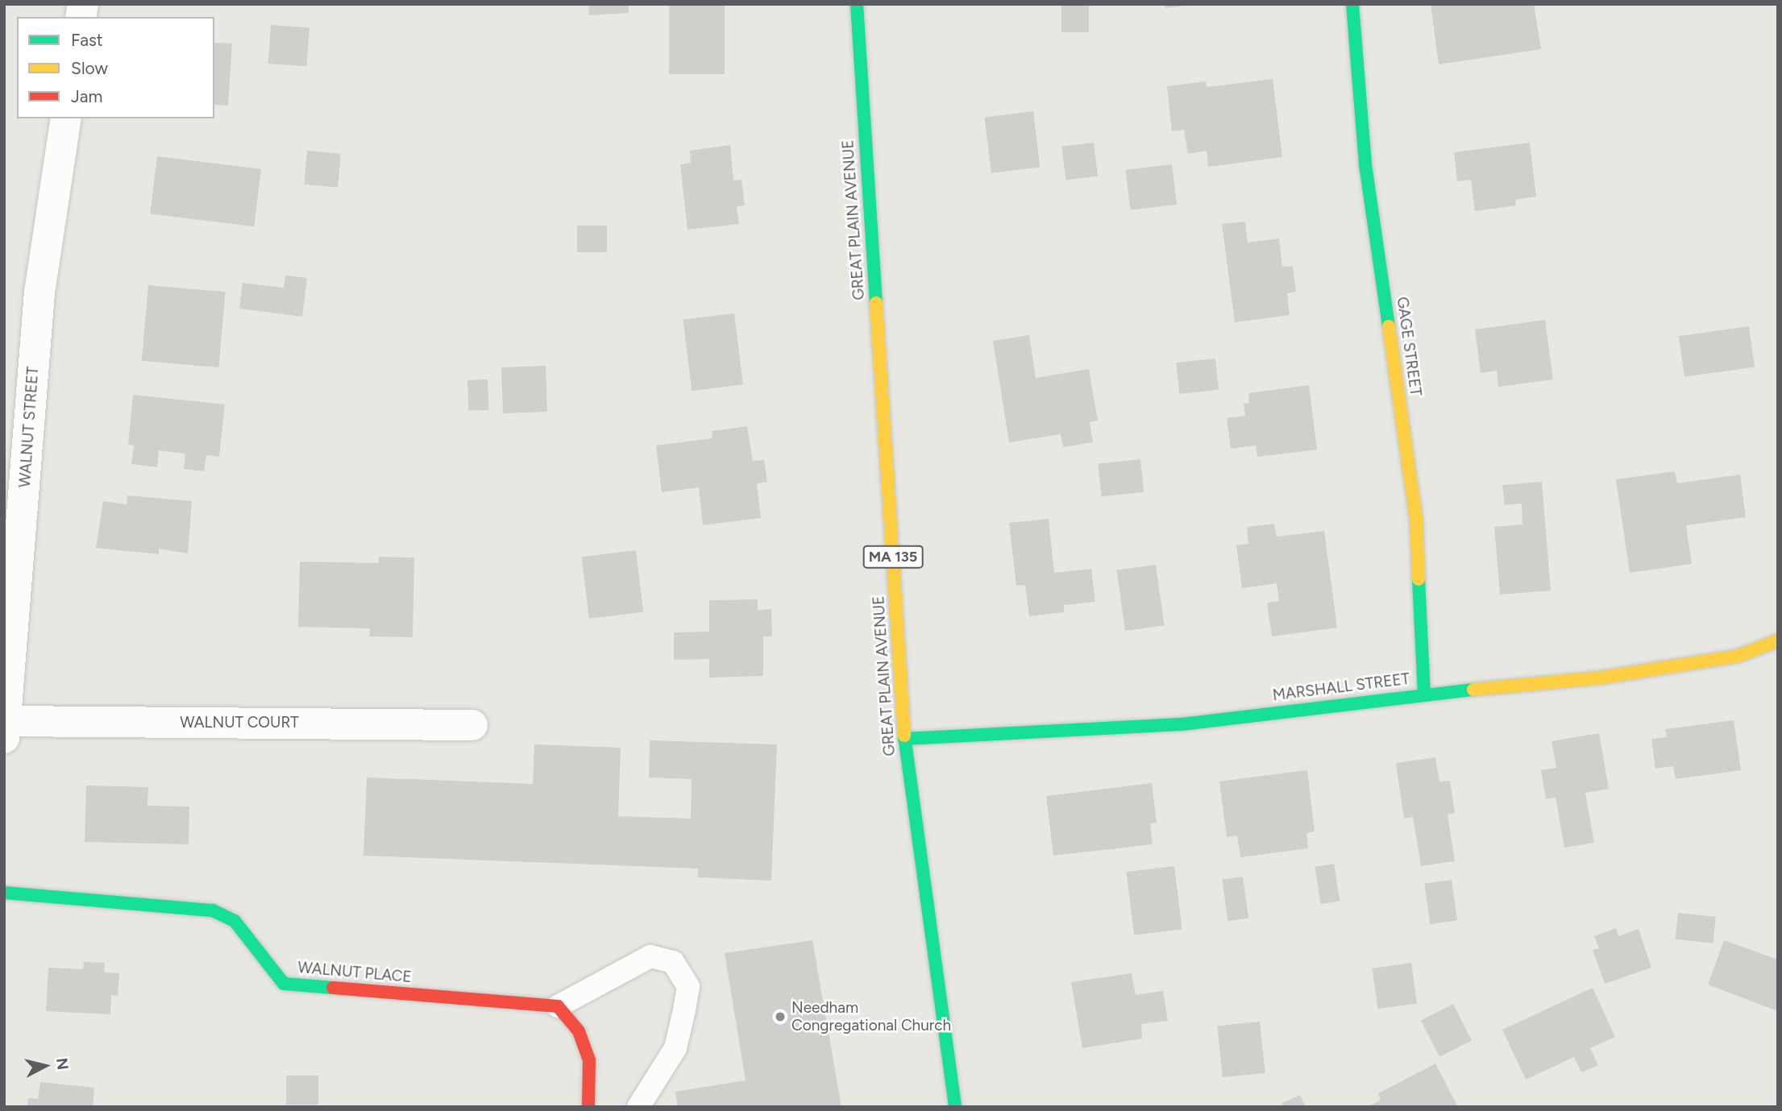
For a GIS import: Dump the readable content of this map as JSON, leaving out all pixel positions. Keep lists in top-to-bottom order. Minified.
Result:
{"streets":{"street":["GREAT PLAIN AVENUE","GAGE STREET","WALNUT STREET","MA 135","MARSHALL STREET","WALNUT COURT","WALNUT PLACE"]},"crossings":[["GREAT PLAIN AVENUE","MARSHALL STREET"],["GAGE STREET","MARSHALL STREET"],["WALNUT STREET","WALNUT COURT"]],"places":["Needham Congregational Church"],"legend":["Fast","Slow","Jam"],"north":"right"}
